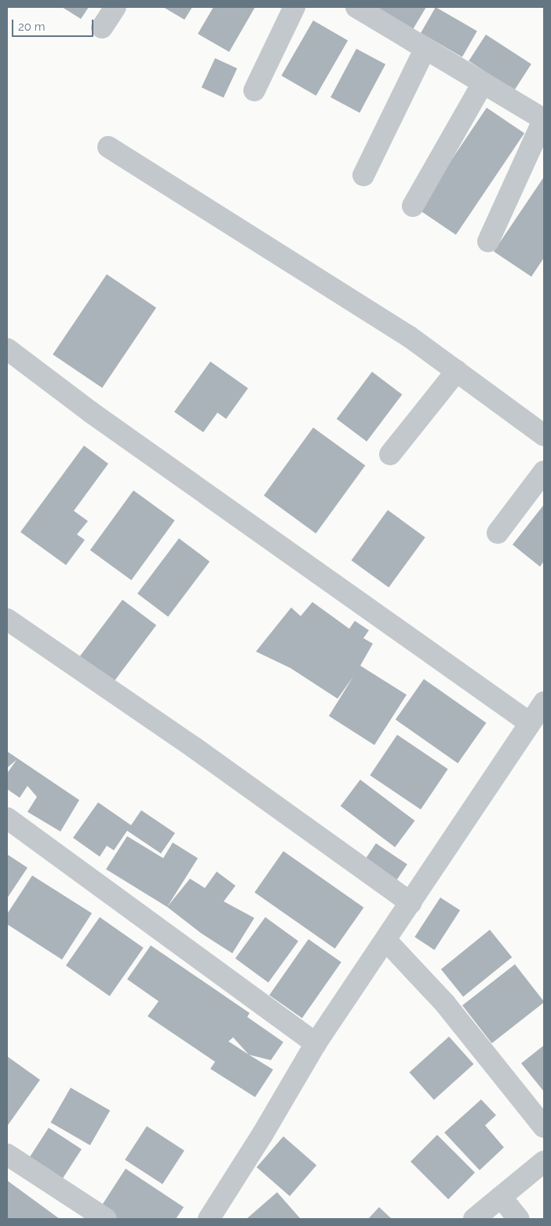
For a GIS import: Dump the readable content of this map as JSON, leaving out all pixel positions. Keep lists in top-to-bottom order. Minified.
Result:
{"scale_bar":"20 m"}
